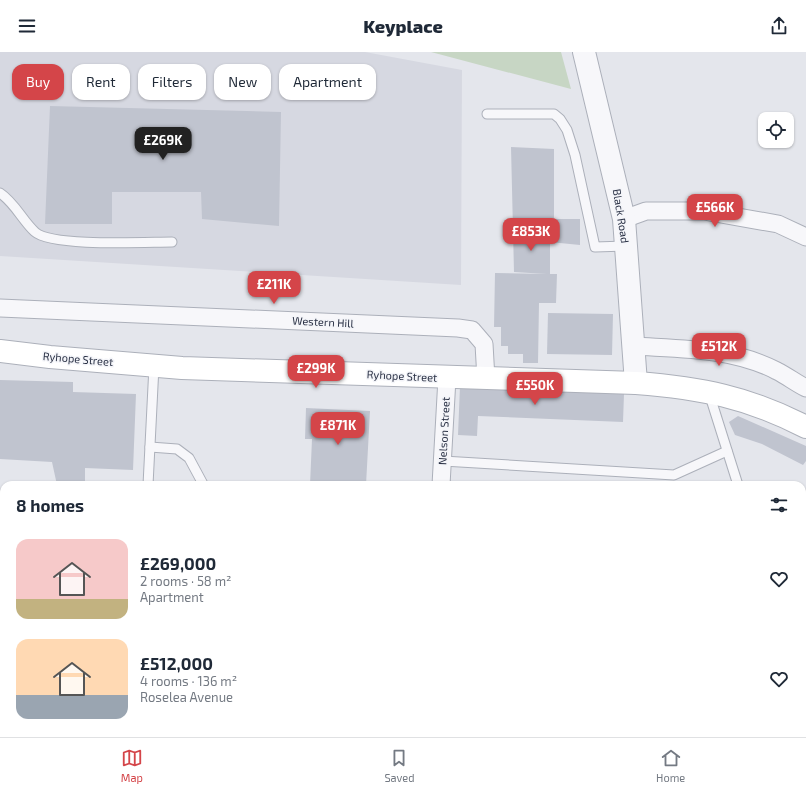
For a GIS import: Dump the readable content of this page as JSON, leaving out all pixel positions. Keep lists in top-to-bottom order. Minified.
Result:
{"streets":{"main road":["Ryhope Street"],"street":["Black Road","Western Hill","Nelson Street"]},"crossings":[["Black Road","Ryhope Street"],["Western Hill","Ryhope Street"],["Ryhope Street","Nelson Street"]],"page":{"header":"Keyplace","chip":["Buy","Rent","Filters","New","Apartment"],"price":["£269K","£566K","£853K","£211K","£512K","£299K","£550K","£871K"],"heading":"8 homes","list":[{"name":"£269,000","note":"2 rooms · 58 m² · Apartment"},{"name":"£512,000","note":"4 rooms · 136 m² · Roselea Avenue"}],"tabs":["Map","Saved","Home"]}}
